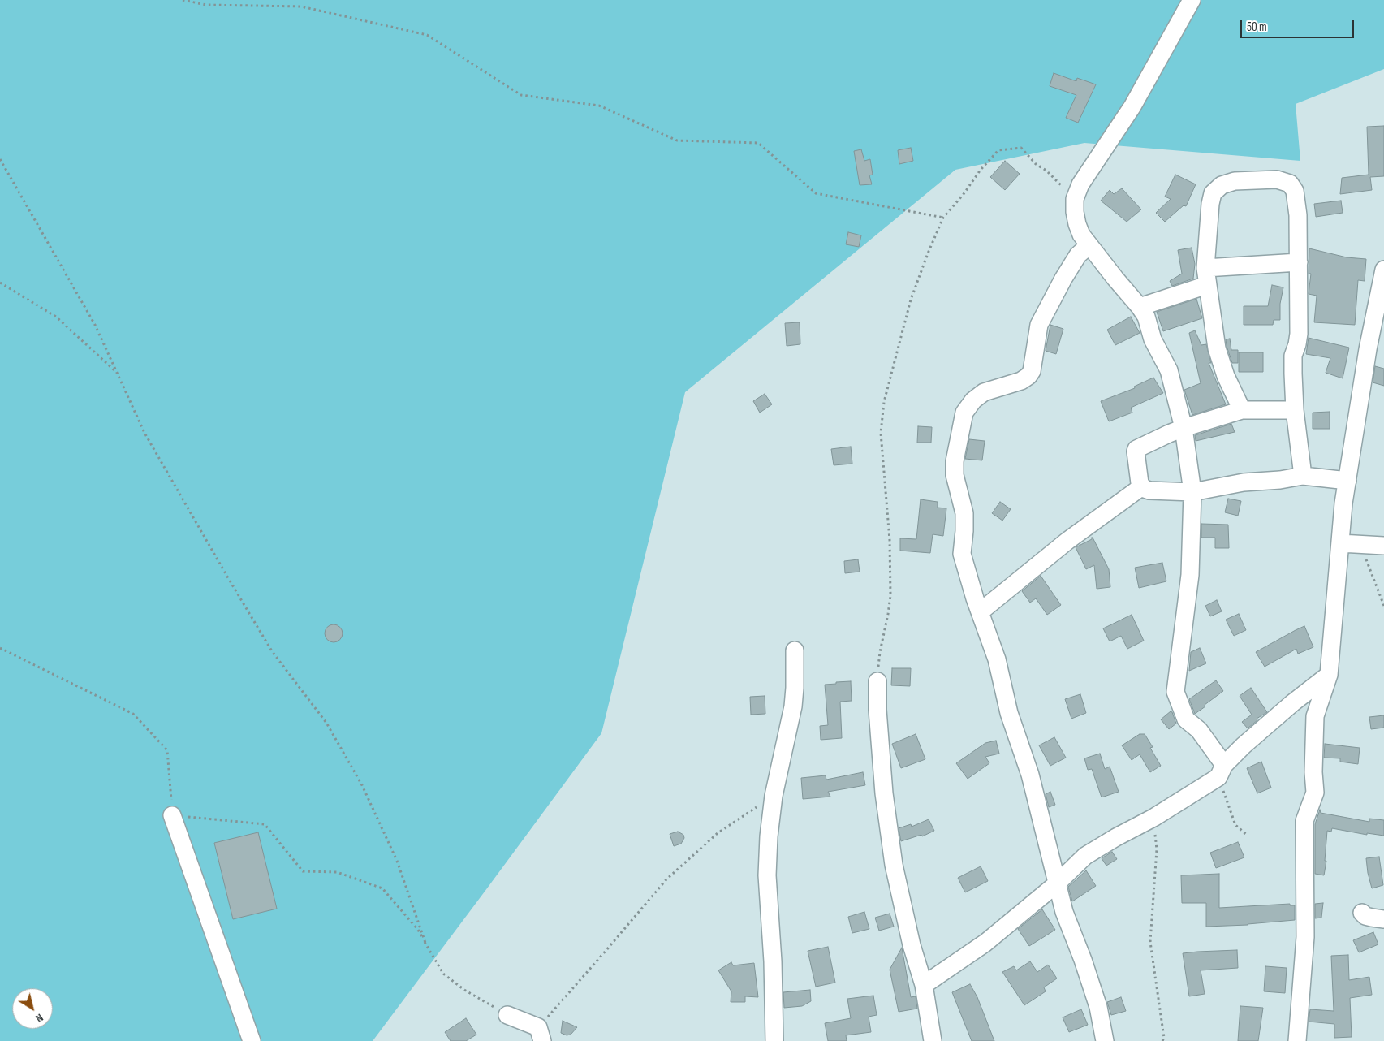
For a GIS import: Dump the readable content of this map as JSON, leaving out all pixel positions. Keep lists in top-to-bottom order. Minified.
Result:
{"scale_bar":"50 m","north":"bottom right"}
